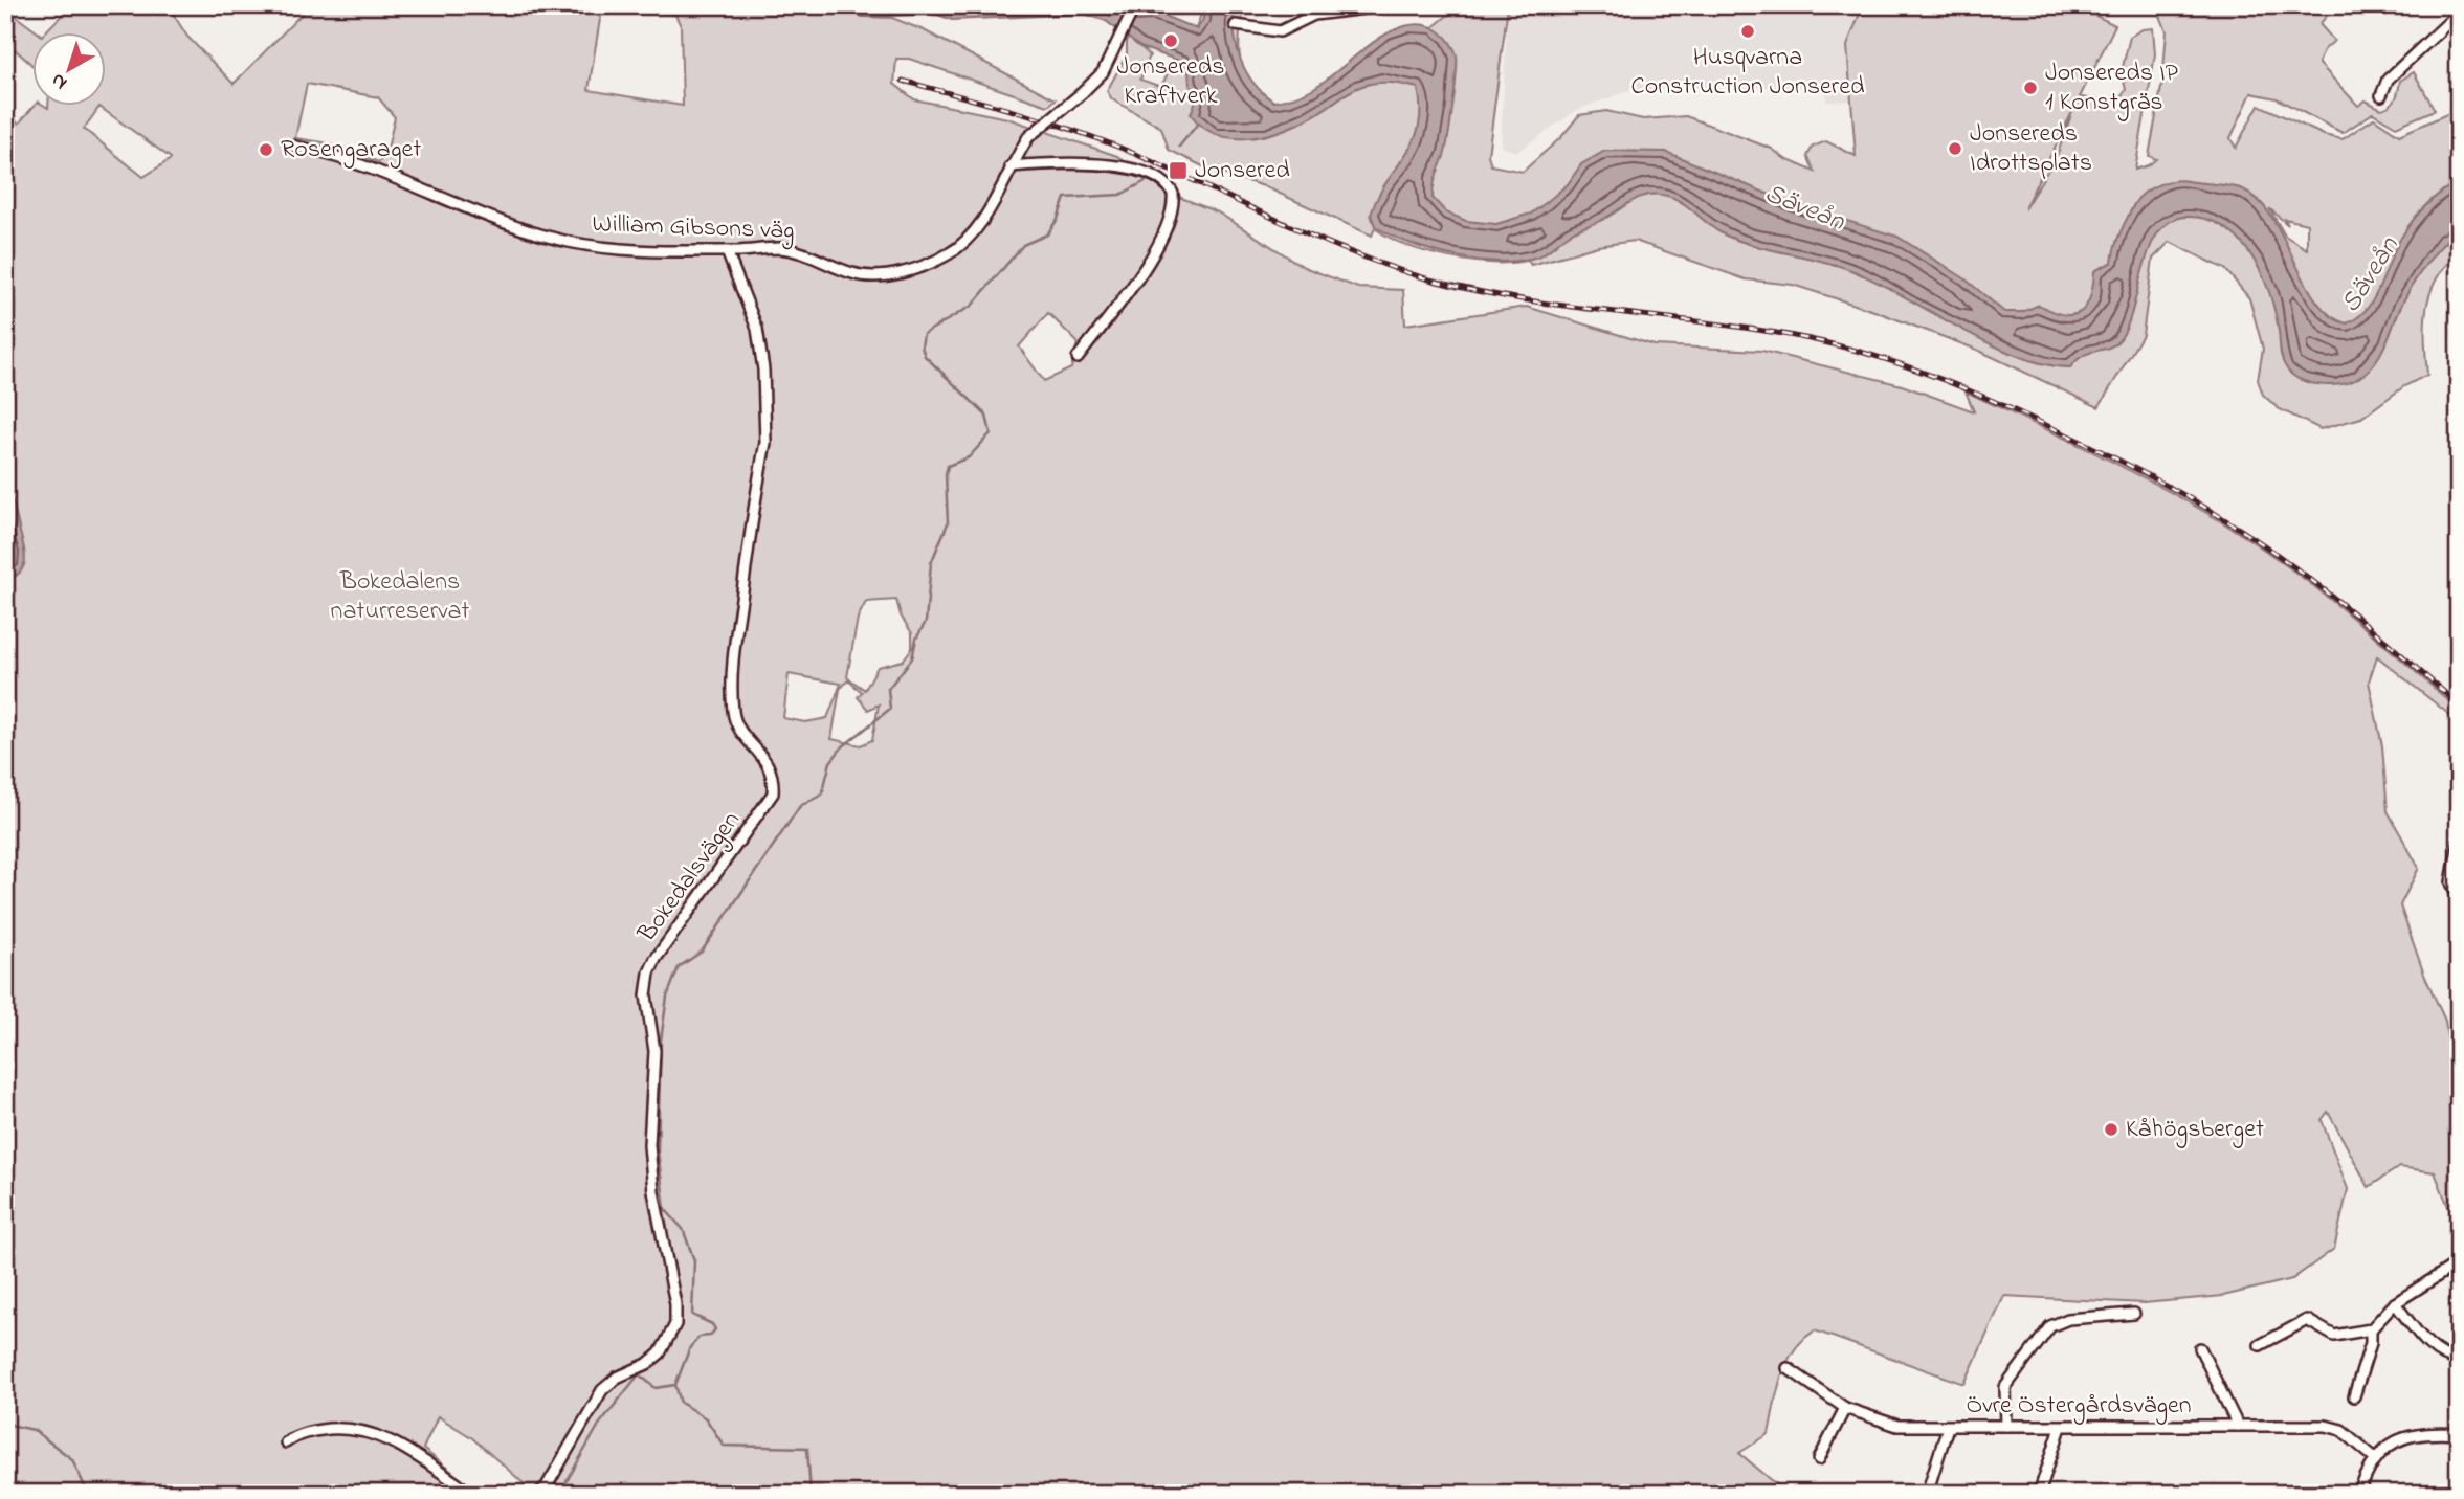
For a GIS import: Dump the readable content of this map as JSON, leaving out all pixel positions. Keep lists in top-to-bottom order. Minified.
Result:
{"streets":{"street":["William Gibsons väg","Bokedalsvägen","Övre Östergårdsvägen"]},"crossings":[["William Gibsons väg","Bokedalsvägen"]],"water":["Säveån"],"parks":["Bokedalens naturreservat"],"places":{"other":["Husqvarna Construction Jonsered","Jonsereds Kraftverk","Jonsereds IP 1 Konstgräs","Jonsereds Idrottsplats","Rosengaraget","Kåhögsberget"],"transit":["Jonsered"]},"north":"bottom left"}
